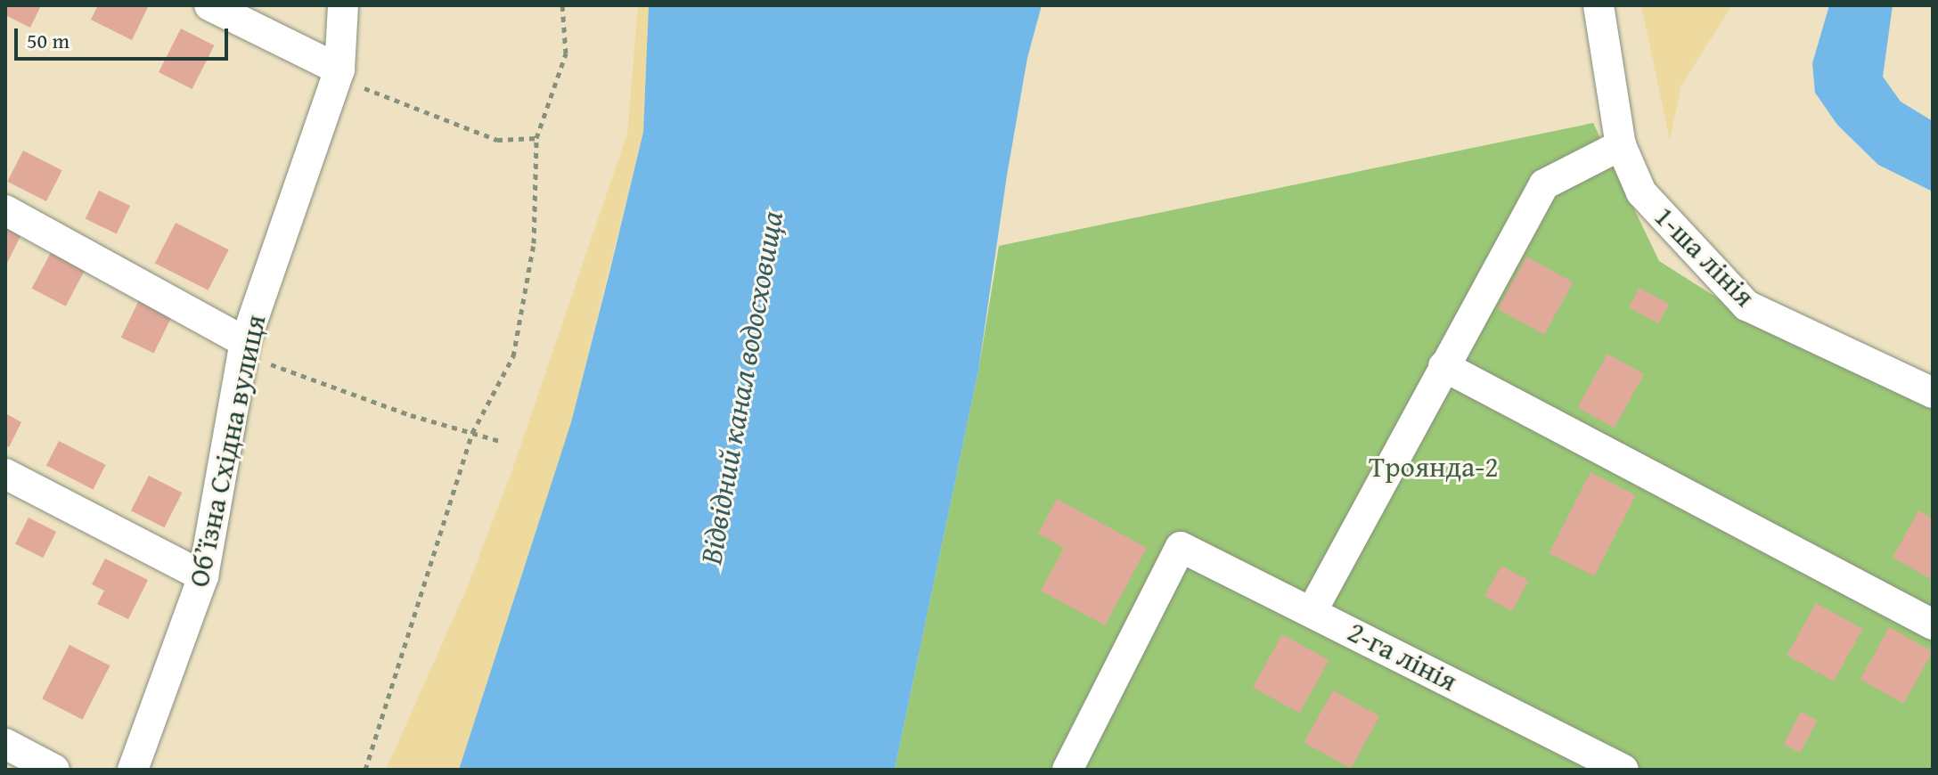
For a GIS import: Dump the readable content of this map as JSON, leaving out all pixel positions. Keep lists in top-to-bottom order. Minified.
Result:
{"streets":{"street":["1-ша лінія","Обʼїзна Східна вулиця","2-га лінія"]},"water":["Відвідний канал водосховища"],"parks":["Троянда-2"],"scale_bar":"50 m"}
